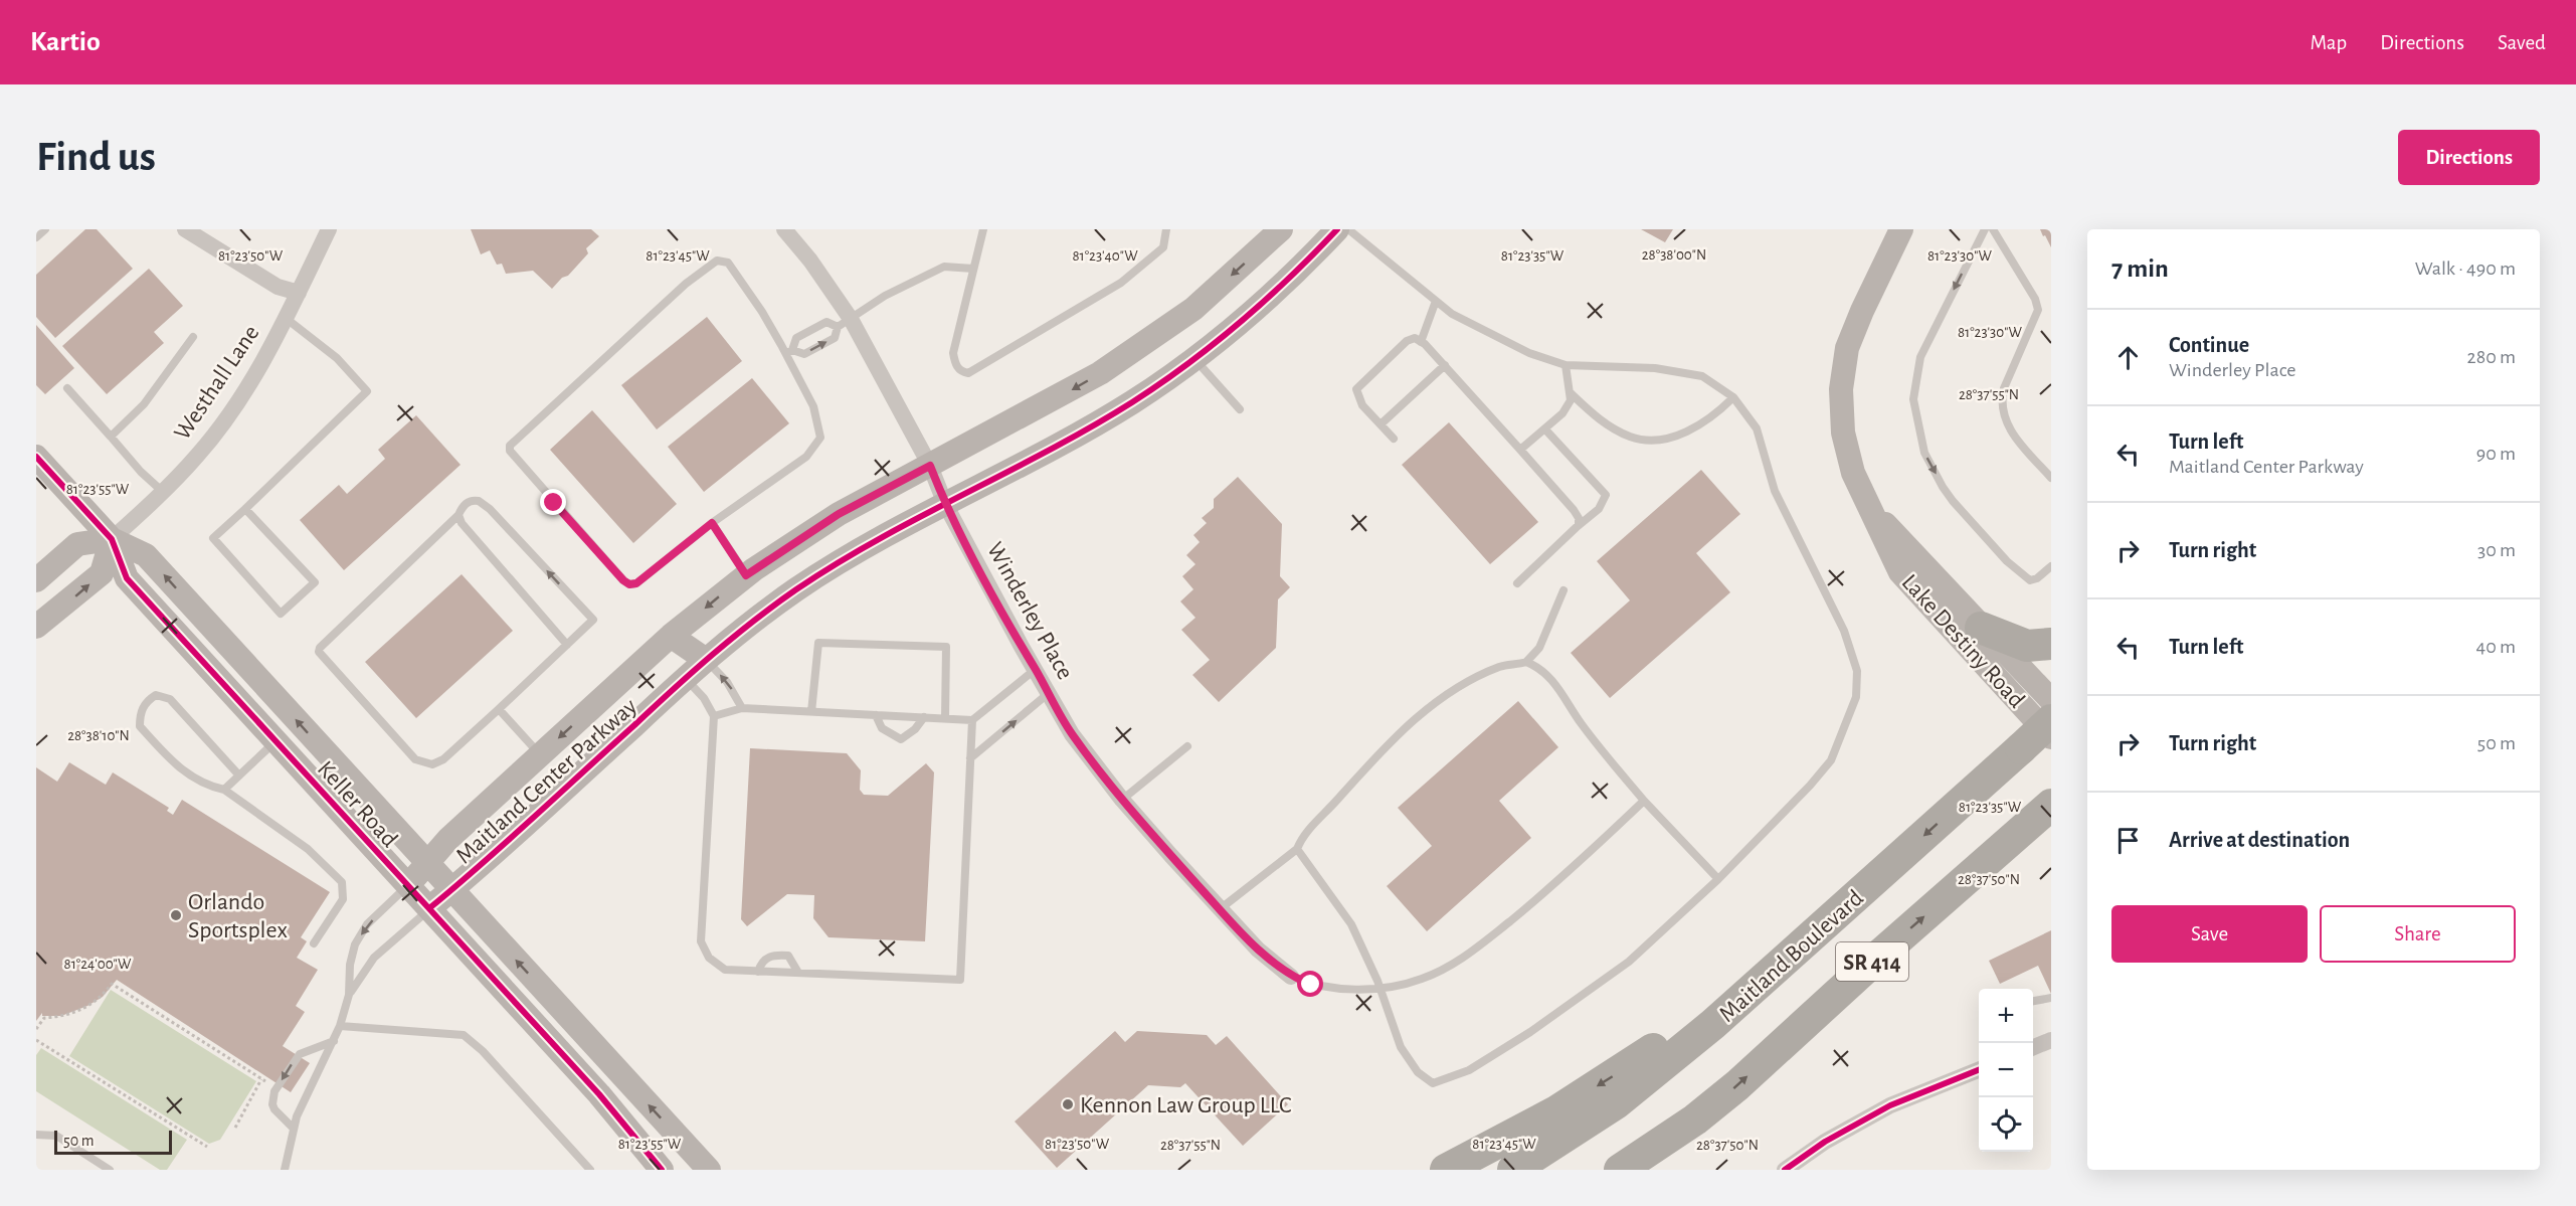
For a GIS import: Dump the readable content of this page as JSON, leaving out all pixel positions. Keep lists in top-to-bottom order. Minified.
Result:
{"streets":{"highway":["Maitland Boulevard","SR 414"],"street":["Westhall Lane","Winderley Place","Lake Destiny Road","Maitland Center Parkway","Keller Road"]},"crossings":[["Westhall Lane","Keller Road"],["Winderley Place","Maitland Center Parkway"],["Lake Destiny Road","Maitland Boulevard"],["Maitland Center Parkway","Keller Road"]],"places":["Orlando Sportsplex","Kennon Law Group LLC"],"scale_bar":"50 m","page":{"header":"Kartio","nav":["Map","Directions","Saved"],"buttons":["Directions",["Save","Share"]],"title":"Find us","heading":["7 min","Walk · 490 m"],"list":[["Continue","Winderley Place","280 m"],["Turn left","Maitland Center Parkway","90 m"],["Turn right","30 m"],["Turn left","40 m"],["Turn right","50 m"],"Arrive at destination"],"map_buttons":["+","−"],"scale":"50 m"},"coordinates":["28°38'00\"N","81°23'50\"W","81°23'45\"W","81°23'40\"W","81°23'35\"W","81°23'30\"W","28°37'55\"N","81°23'55\"W","28°38'10\"N","28°37'50\"N","81°24'00\"W"]}
